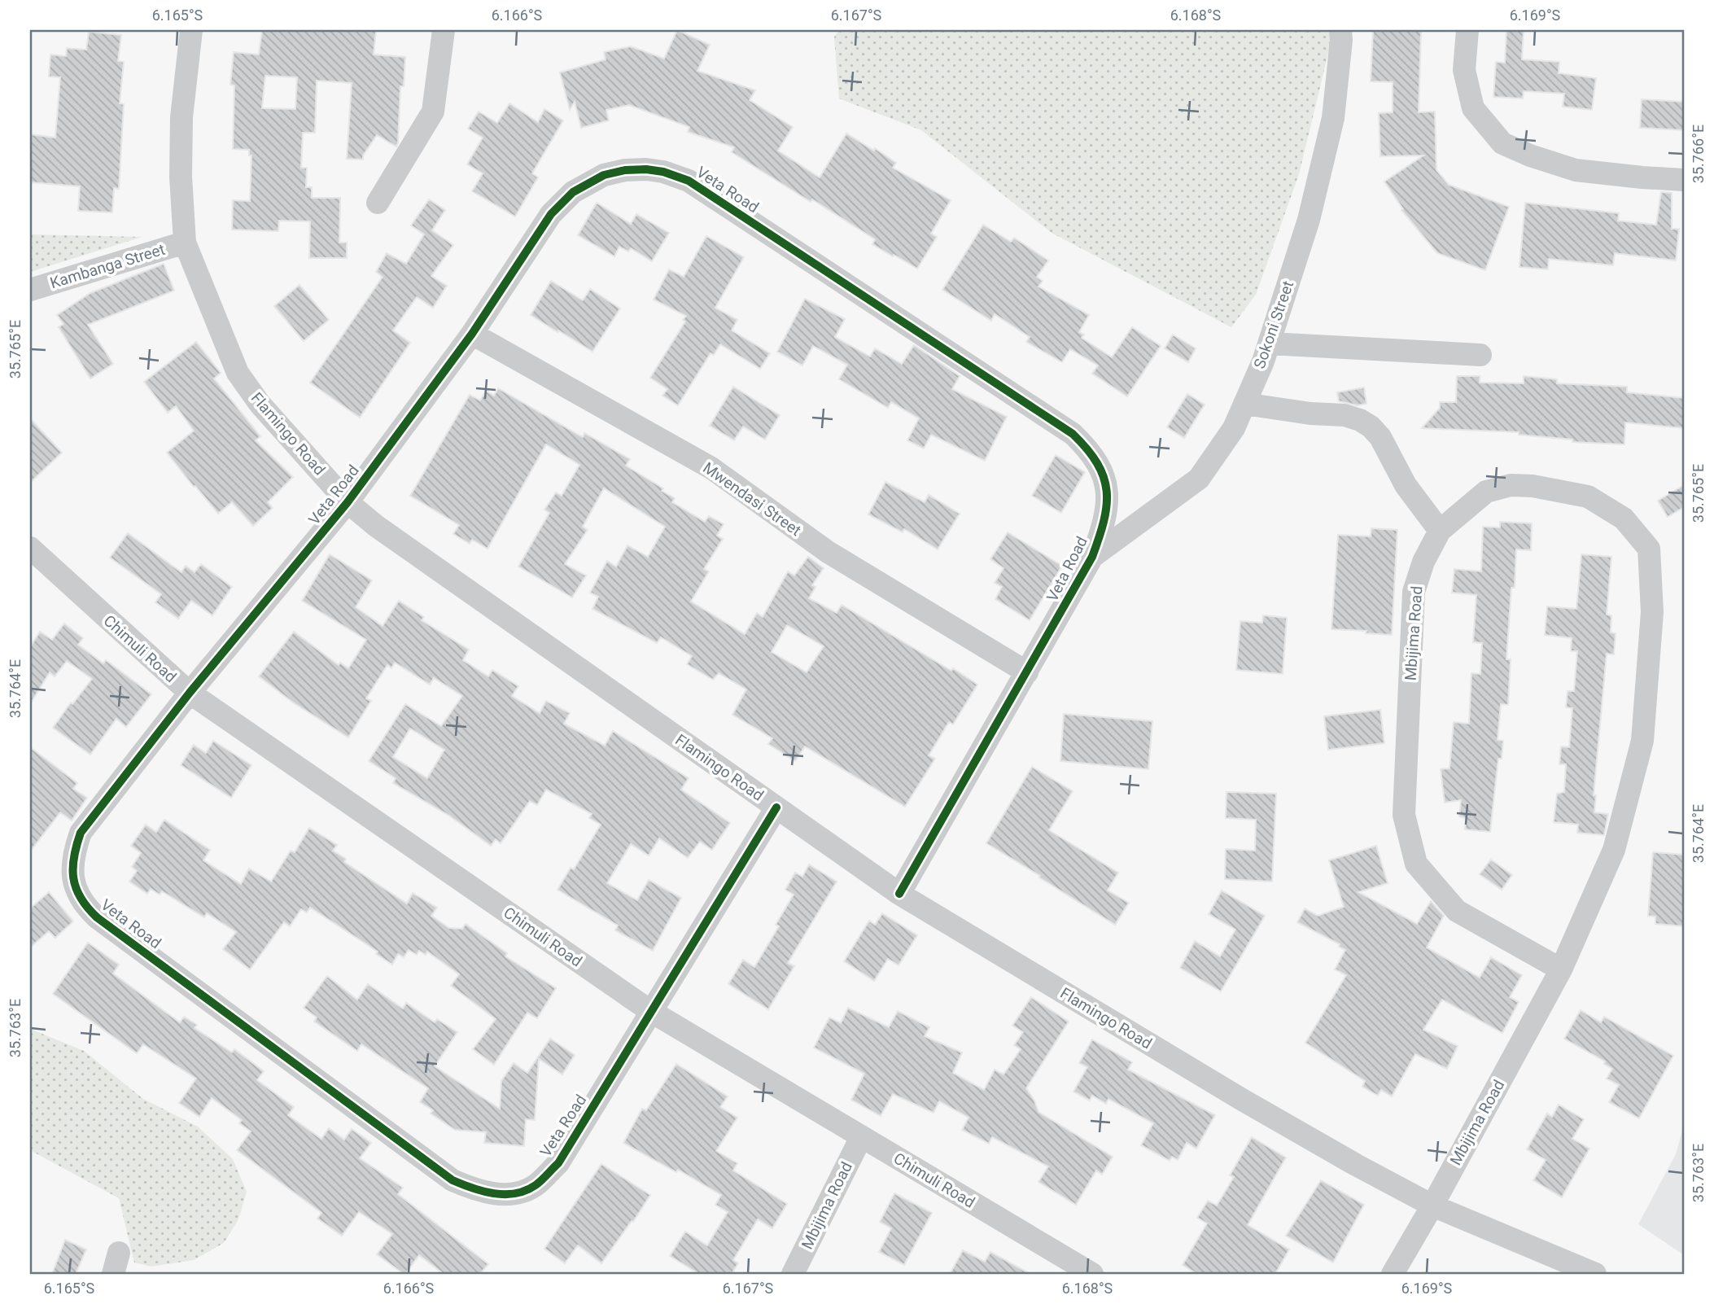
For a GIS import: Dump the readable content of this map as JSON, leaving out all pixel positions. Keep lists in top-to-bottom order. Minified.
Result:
{"streets":{"street":["Veta Road","Kambanga Street","Sokoni Street","Flamingo Road","Mwendasi Street","Mbijima Road","Chimuli Road"]},"crossings":[["Veta Road","Sokoni Street"],["Veta Road","Flamingo Road"],["Veta Road","Mwendasi Street"],["Veta Road","Chimuli Road"],["Kambanga Street","Flamingo Road"],["Flamingo Road","Mbijima Road"],["Mbijima Road","Chimuli Road"]],"coordinates":["6.165°S","6.166°S","6.167°S","6.168°S","6.169°S","35.766°E","35.765°E","35.764°E","35.763°E"]}
